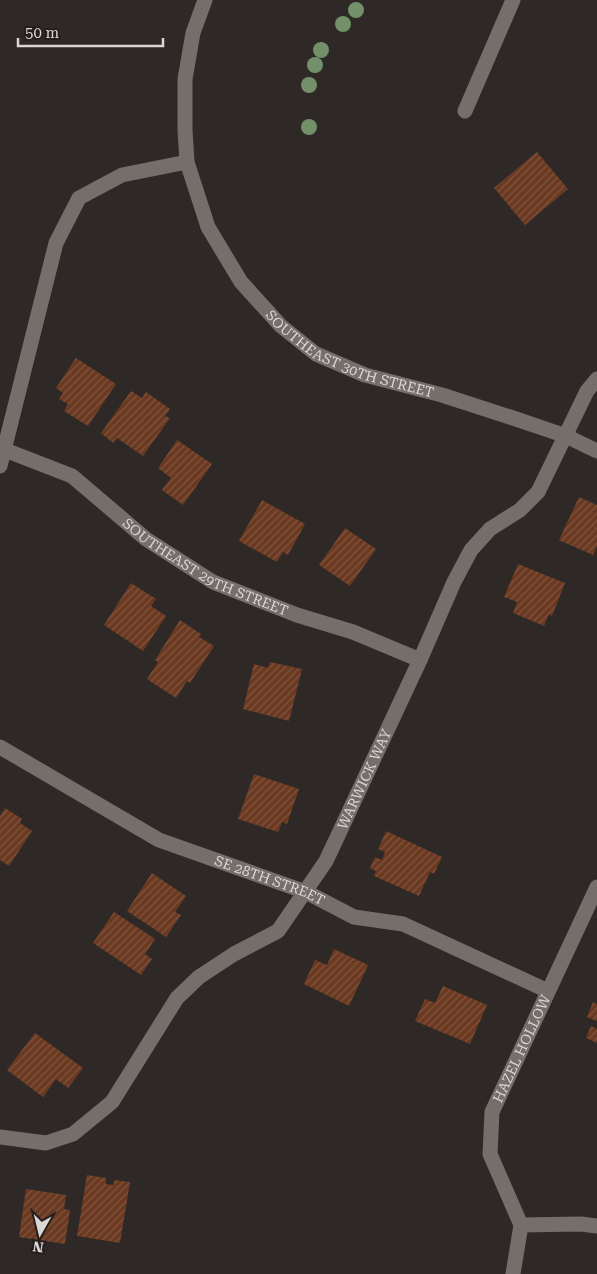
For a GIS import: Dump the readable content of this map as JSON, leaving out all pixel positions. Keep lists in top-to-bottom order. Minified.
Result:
{"streets":{"street":["SOUTHEAST 30TH STREET","SOUTHEAST 29TH STREET","WARWICK WAY","SE 28TH STREET","HAZEL HOLLOW"]},"crossings":[["SOUTHEAST 30TH STREET","WARWICK WAY"],["SOUTHEAST 29TH STREET","WARWICK WAY"],["WARWICK WAY","SE 28TH STREET"],["SE 28TH STREET","HAZEL HOLLOW"]],"scale_bar":"50 m","north":"bottom"}
